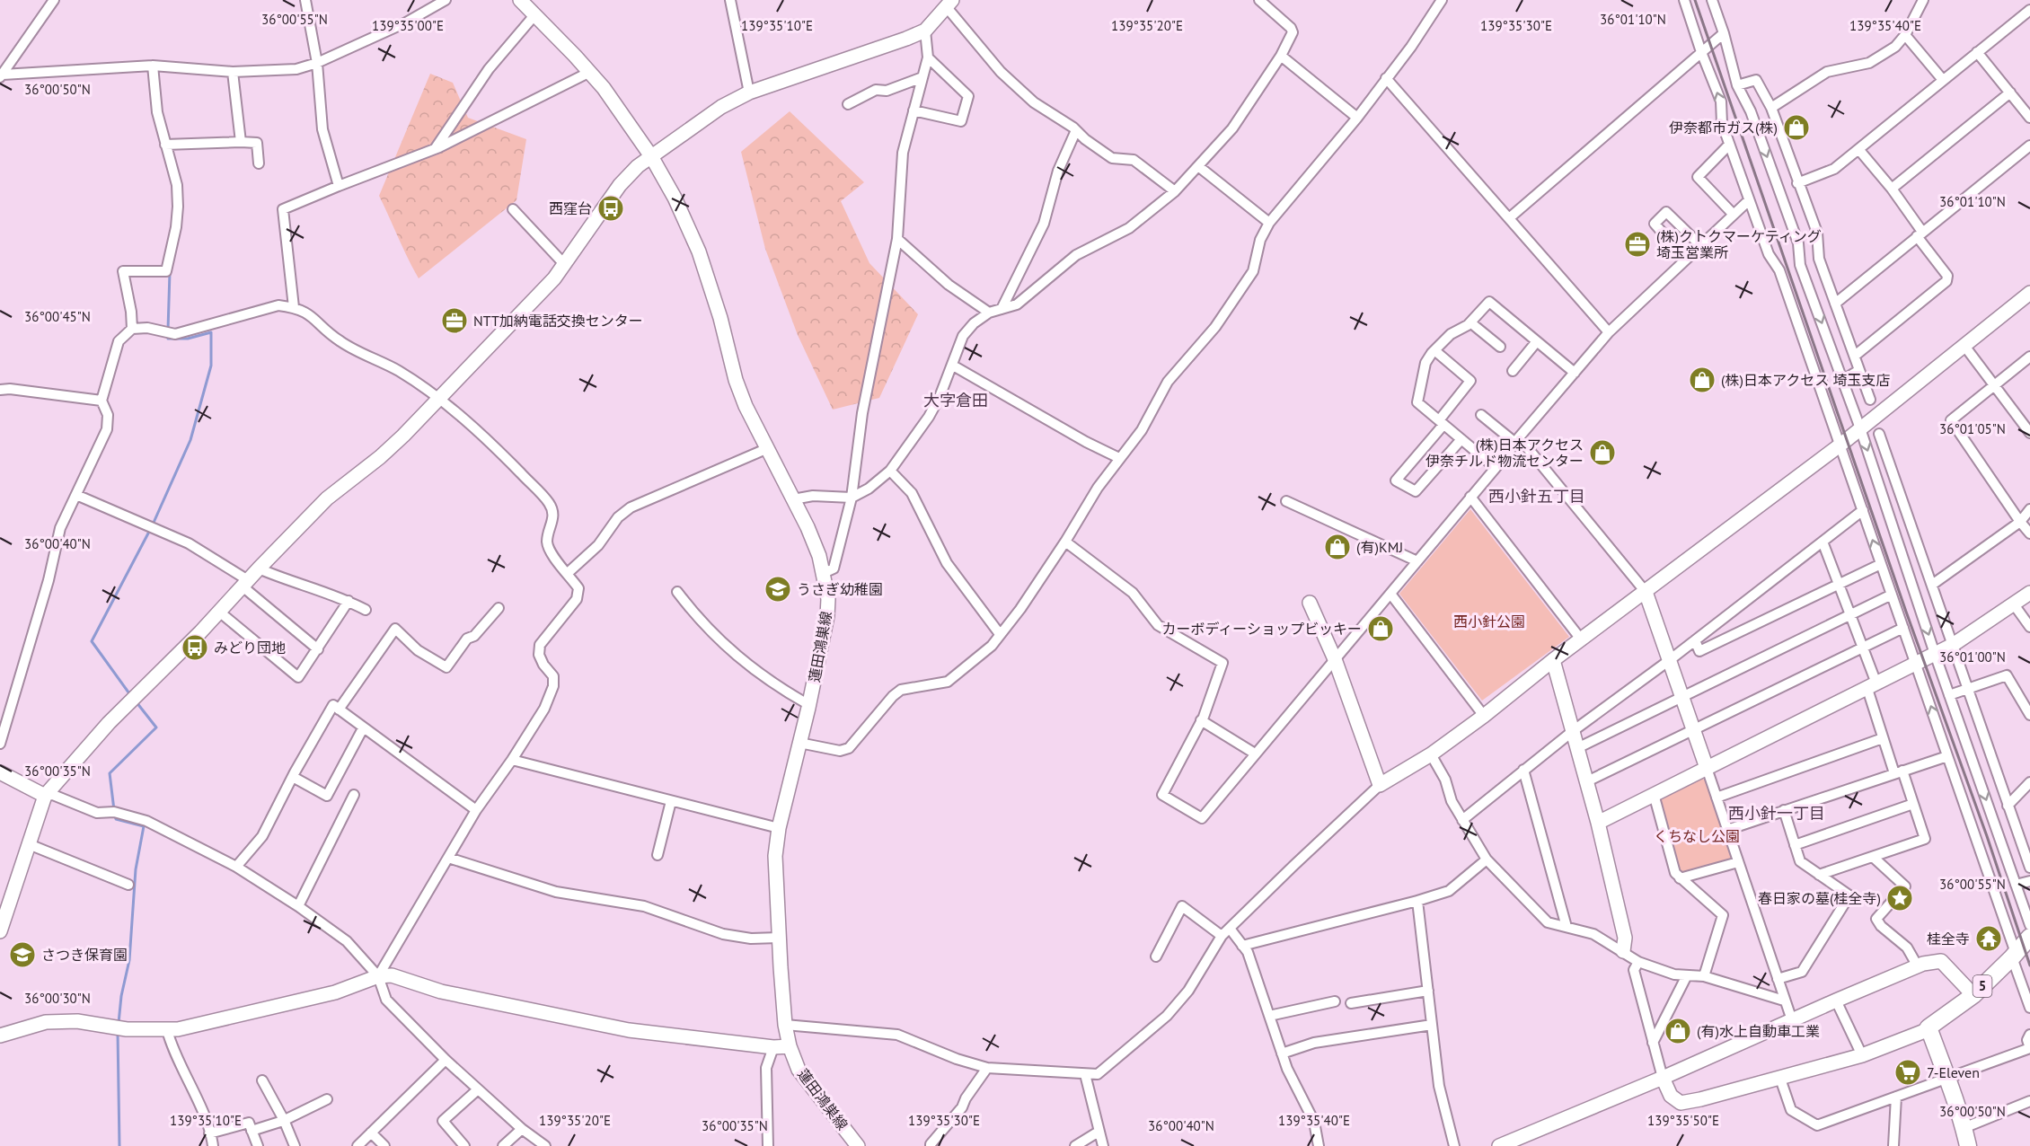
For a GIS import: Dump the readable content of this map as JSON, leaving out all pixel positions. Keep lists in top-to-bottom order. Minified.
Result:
{"streets":{"main road":["5"],"street":["蓮田鴻巣線"]},"districts":["大字倉田","西小針五丁目","西小針一丁目"],"parks":["西小針公園","くちなし公園"],"places":{"shop":["伊奈都市ガス(株)","(株)日本アクセス 埼玉支店","(株)日本アクセス 伊奈チルド物流センター","(有)KMJ","カーボディーショップビッキー","(有)水上自動車工業"],"bus stop":["西窪台","みどり団地"],"office":["(株)クトクマーケティング 埼玉営業所","NTT加納電話交換センター"],"school or university":["うさぎ幼稚園","さつき保育園"],"place":["春日家の墓(桂全寺)"],"temple":["桂全寺"],"supermarket":["7-Eleven"]},"coordinates":["36°00'55\"N","36°01'10\"N","139°35'00\"E","139°35'10\"E","139°35'20\"E","139°35'30\"E","139°35'40\"E","36°00'50\"N","36°00'45\"N","36°01'05\"N","36°00'40\"N","36°01'00\"N","36°00'35\"N","36°00'30\"N","139°35'50\"E"]}
